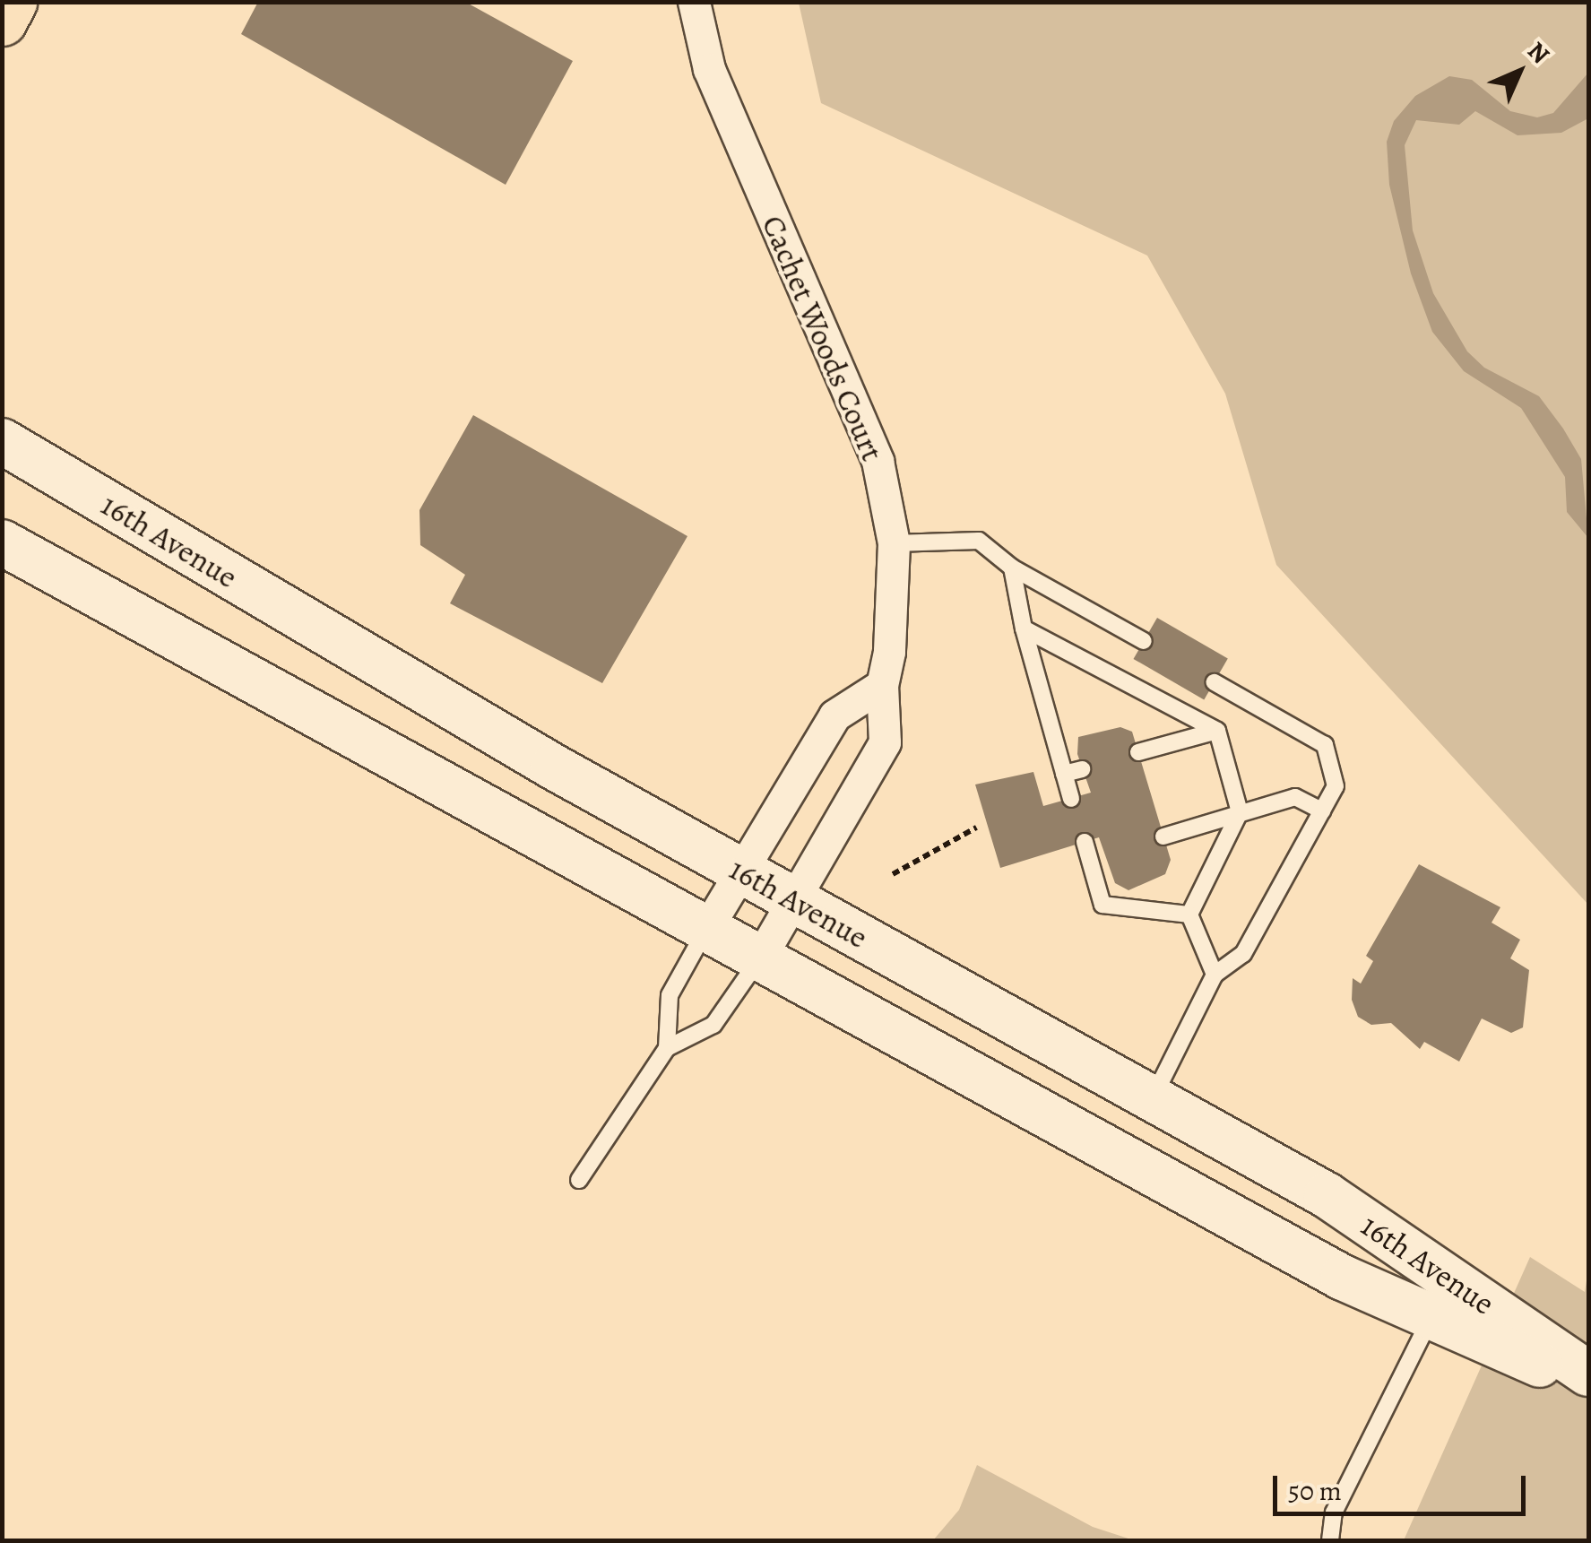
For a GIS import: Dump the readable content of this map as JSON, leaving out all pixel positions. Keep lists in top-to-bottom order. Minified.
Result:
{"streets":{"main road":["16th Avenue"],"street":["Cachet Woods Court"]},"crossings":[["Cachet Woods Court","16th Avenue"]],"scale_bar":"50 m","north":"top right"}
